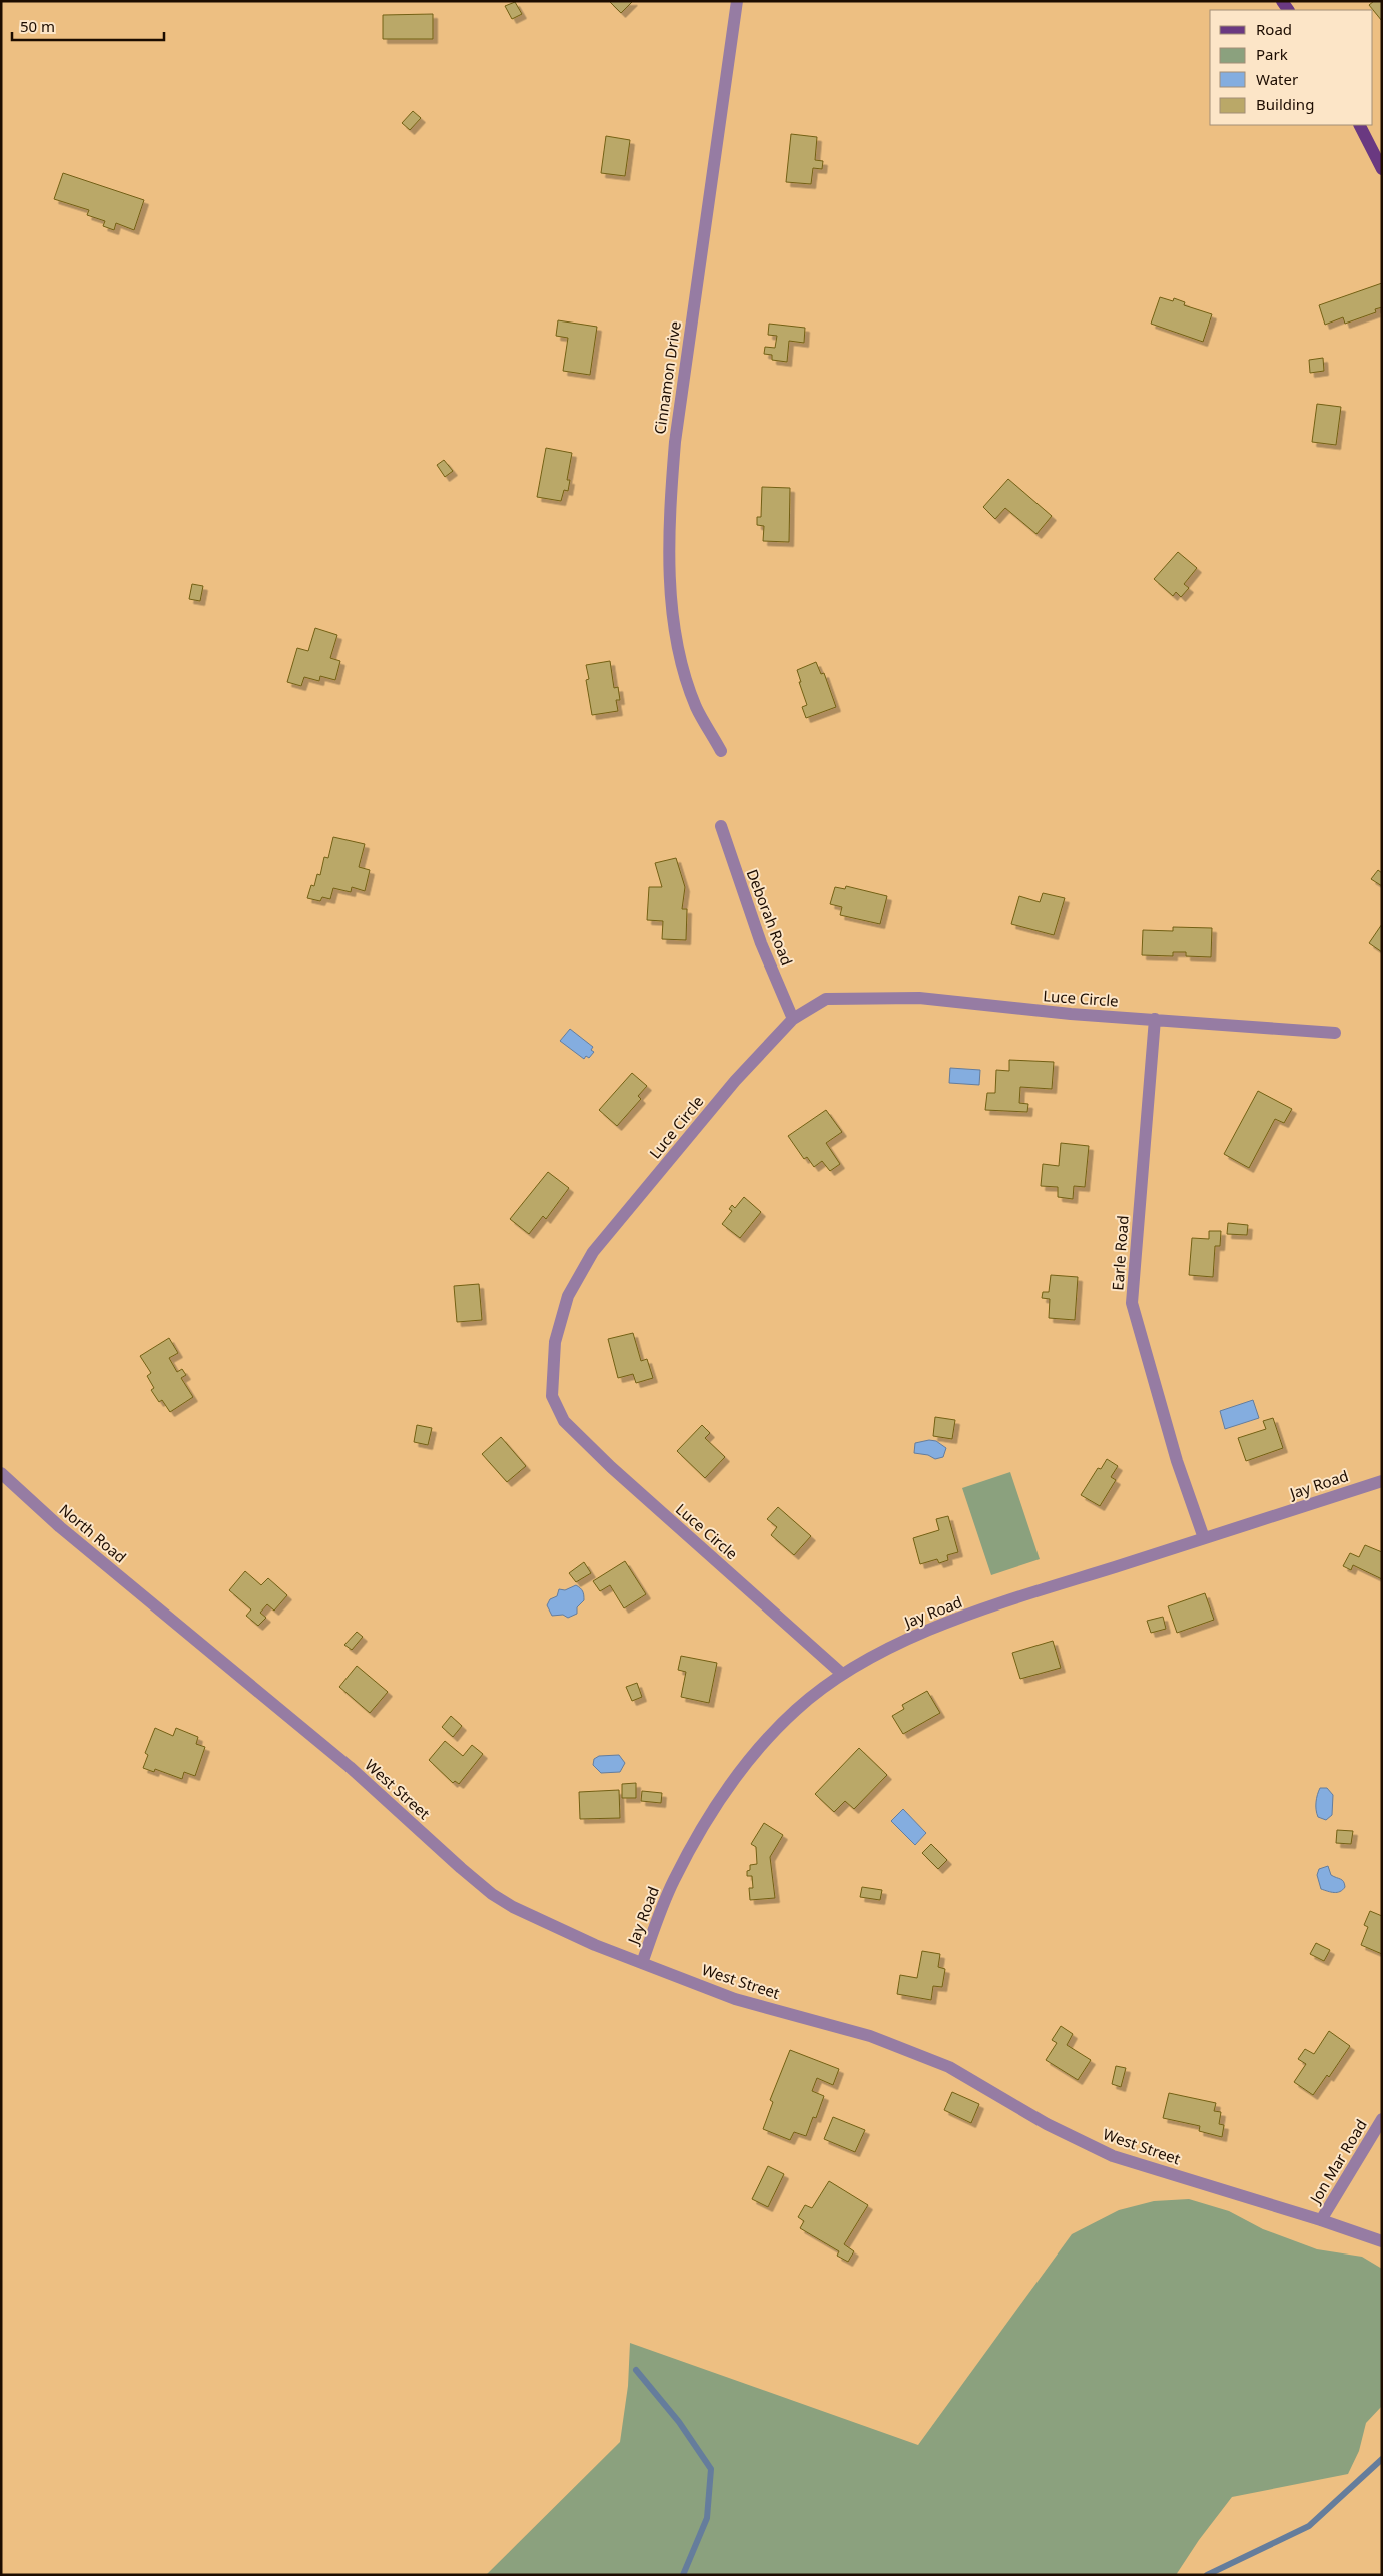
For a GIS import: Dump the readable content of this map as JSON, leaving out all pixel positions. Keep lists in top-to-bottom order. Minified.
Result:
{"streets":{"street":["Cinnamon Drive","Deborah Road","Luce Circle","Earle Road","Jay Road","North Road","West Street","Jon Mar Road"]},"crossings":[["Deborah Road","Luce Circle"],["Luce Circle","Earle Road"],["Luce Circle","Jay Road"],["Earle Road","Jay Road"],["Jay Road","West Street"],["North Road","West Street"],["West Street","Jon Mar Road"]],"legend":["Road","Park","Water","Building"],"scale_bar":"50 m"}
